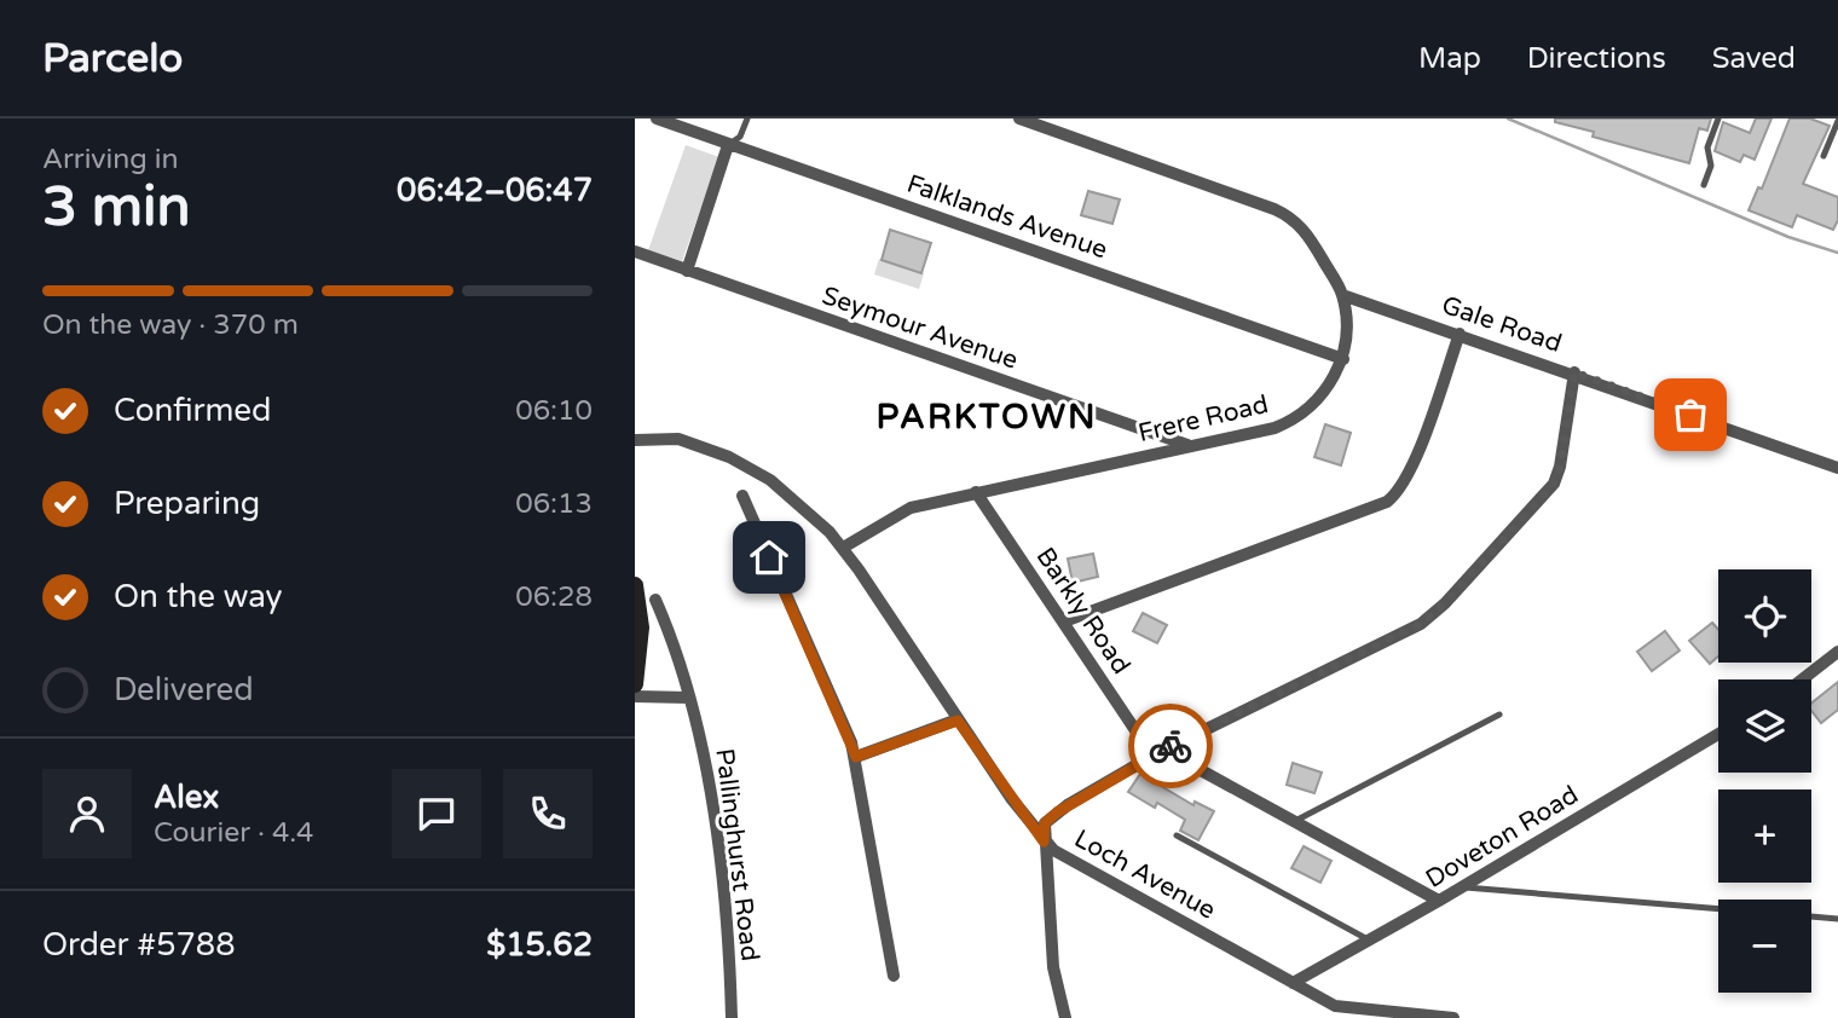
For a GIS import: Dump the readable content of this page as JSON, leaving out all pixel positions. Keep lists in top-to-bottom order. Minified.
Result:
{"streets":{"street":["Falklands Avenue","Gale Road","Seymour Avenue","Frere Road","Barkly Road","Doveton Road","Pallinghurst Road","Loch Avenue"]},"crossings":[["Falklands Avenue","Frere Road"],["Seymour Avenue","Frere Road"],["Frere Road","Barkly Road"],["Frere Road","Loch Avenue"],["Barkly Road","Doveton Road"],["Doveton Road","Loch Avenue"]],"districts":["PARKTOWN"],"page":{"header":"Parcelo","nav":["Map","Directions","Saved"],"heading":["3 min","Arriving in","06:42–06:47"],"panel":["Alex","Courier · 4.4","Order #5788","$15.62"],"bar":"On the way · 370 m","list":[["Confirmed","06:10"],["Preparing","06:13"],["On the way","06:28"],"Delivered"],"map_buttons":["+","−"]}}
